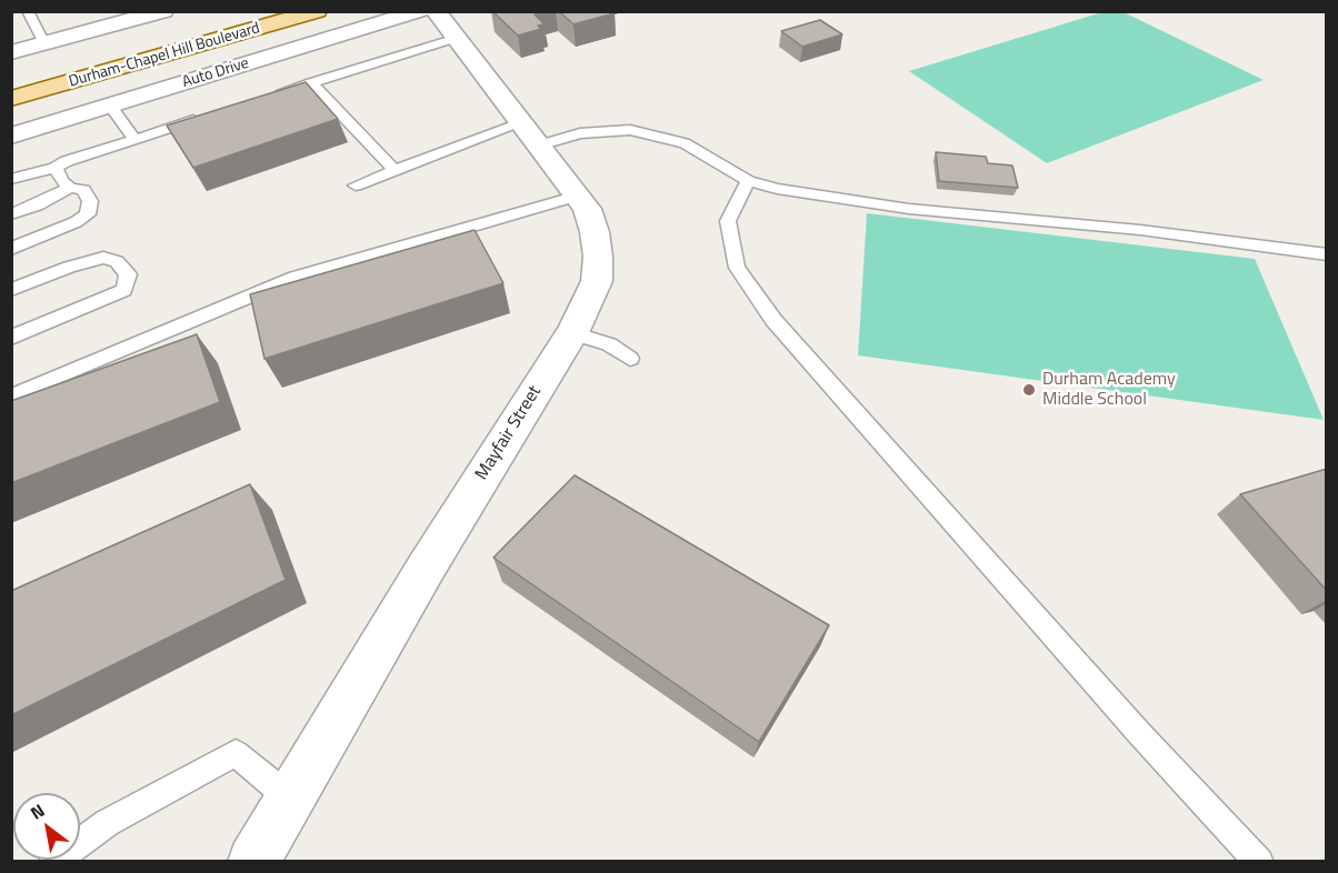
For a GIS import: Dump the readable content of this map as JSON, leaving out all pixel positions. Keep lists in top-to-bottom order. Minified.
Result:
{"streets":{"main road":["Durham-Chapel Hill Boulevard"],"street":["Auto Drive","Mayfair Street"]},"places":["Durham Academy Middle School"],"north":"top left"}
